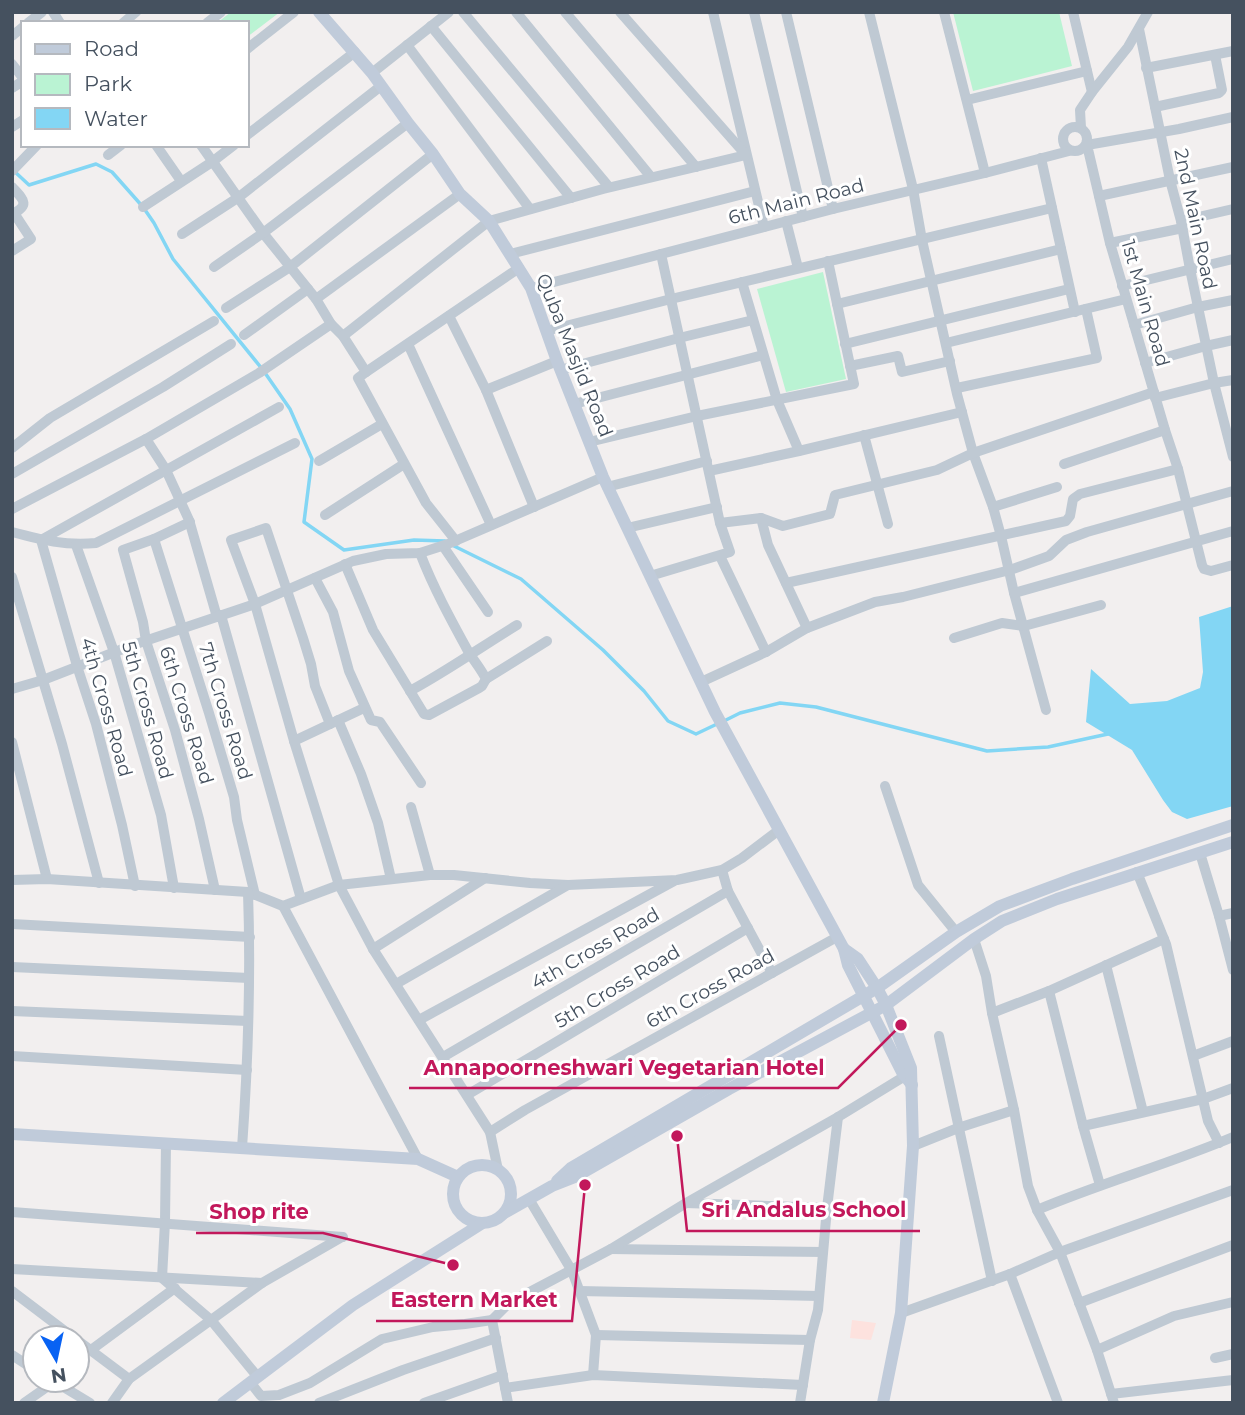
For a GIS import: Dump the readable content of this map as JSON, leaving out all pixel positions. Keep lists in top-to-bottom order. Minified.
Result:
{"streets":{"street":["6th Main Road","2nd Main Road","1st Main Road","Quba Masjid Road","4th Cross Road","5th Cross Road","7th Cross Road","6th Cross Road"]},"crossings":[["6th Main Road","1st Main Road"],["6th Main Road","Quba Masjid Road"],["7th Cross Road","6th Cross Road"]],"places":["Annapoorneshwari Vegetarian Hotel","Sri Andalus School","Eastern Market","Shop rite"],"legend":["Road","Park","Water"],"north":"bottom"}
